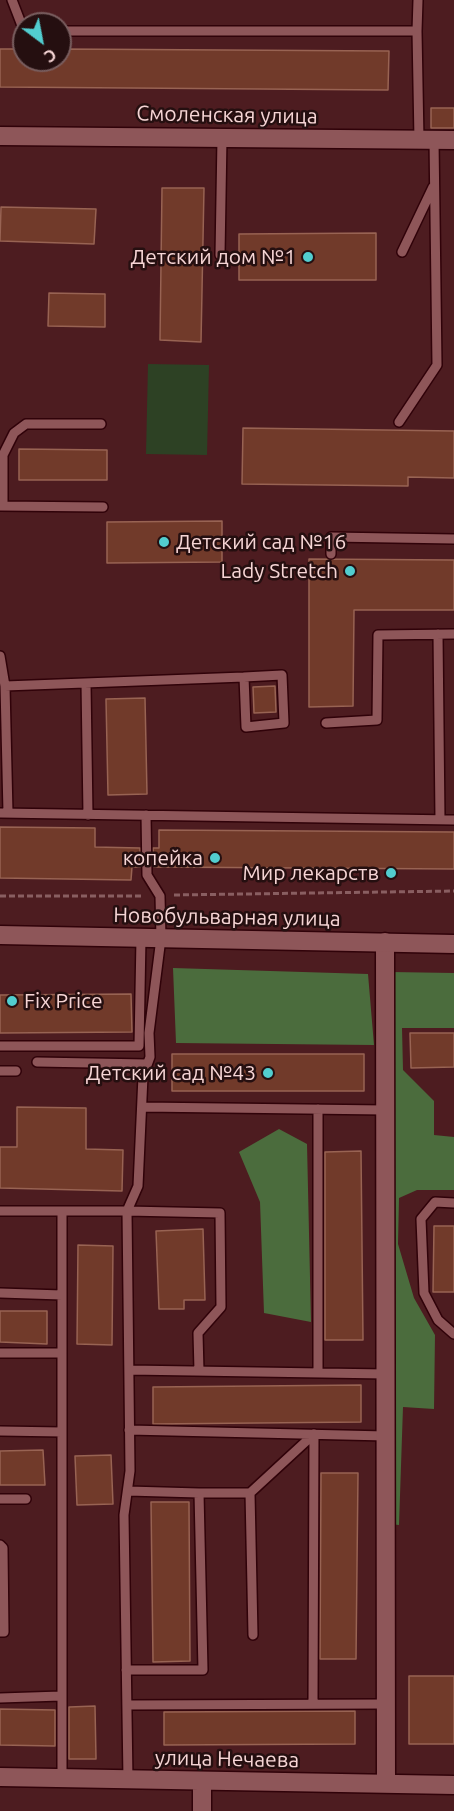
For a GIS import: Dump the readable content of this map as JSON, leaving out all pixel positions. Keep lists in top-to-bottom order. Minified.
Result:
{"streets":{"street":["Смоленская улица","Новобульварная улица","улица Нечаева"]},"places":["Детский дом №1","Детский сад №16","Lady Stretch","копейка","Мир лекарств","Fix Price","Детский сад №43"],"north":"bottom right"}
